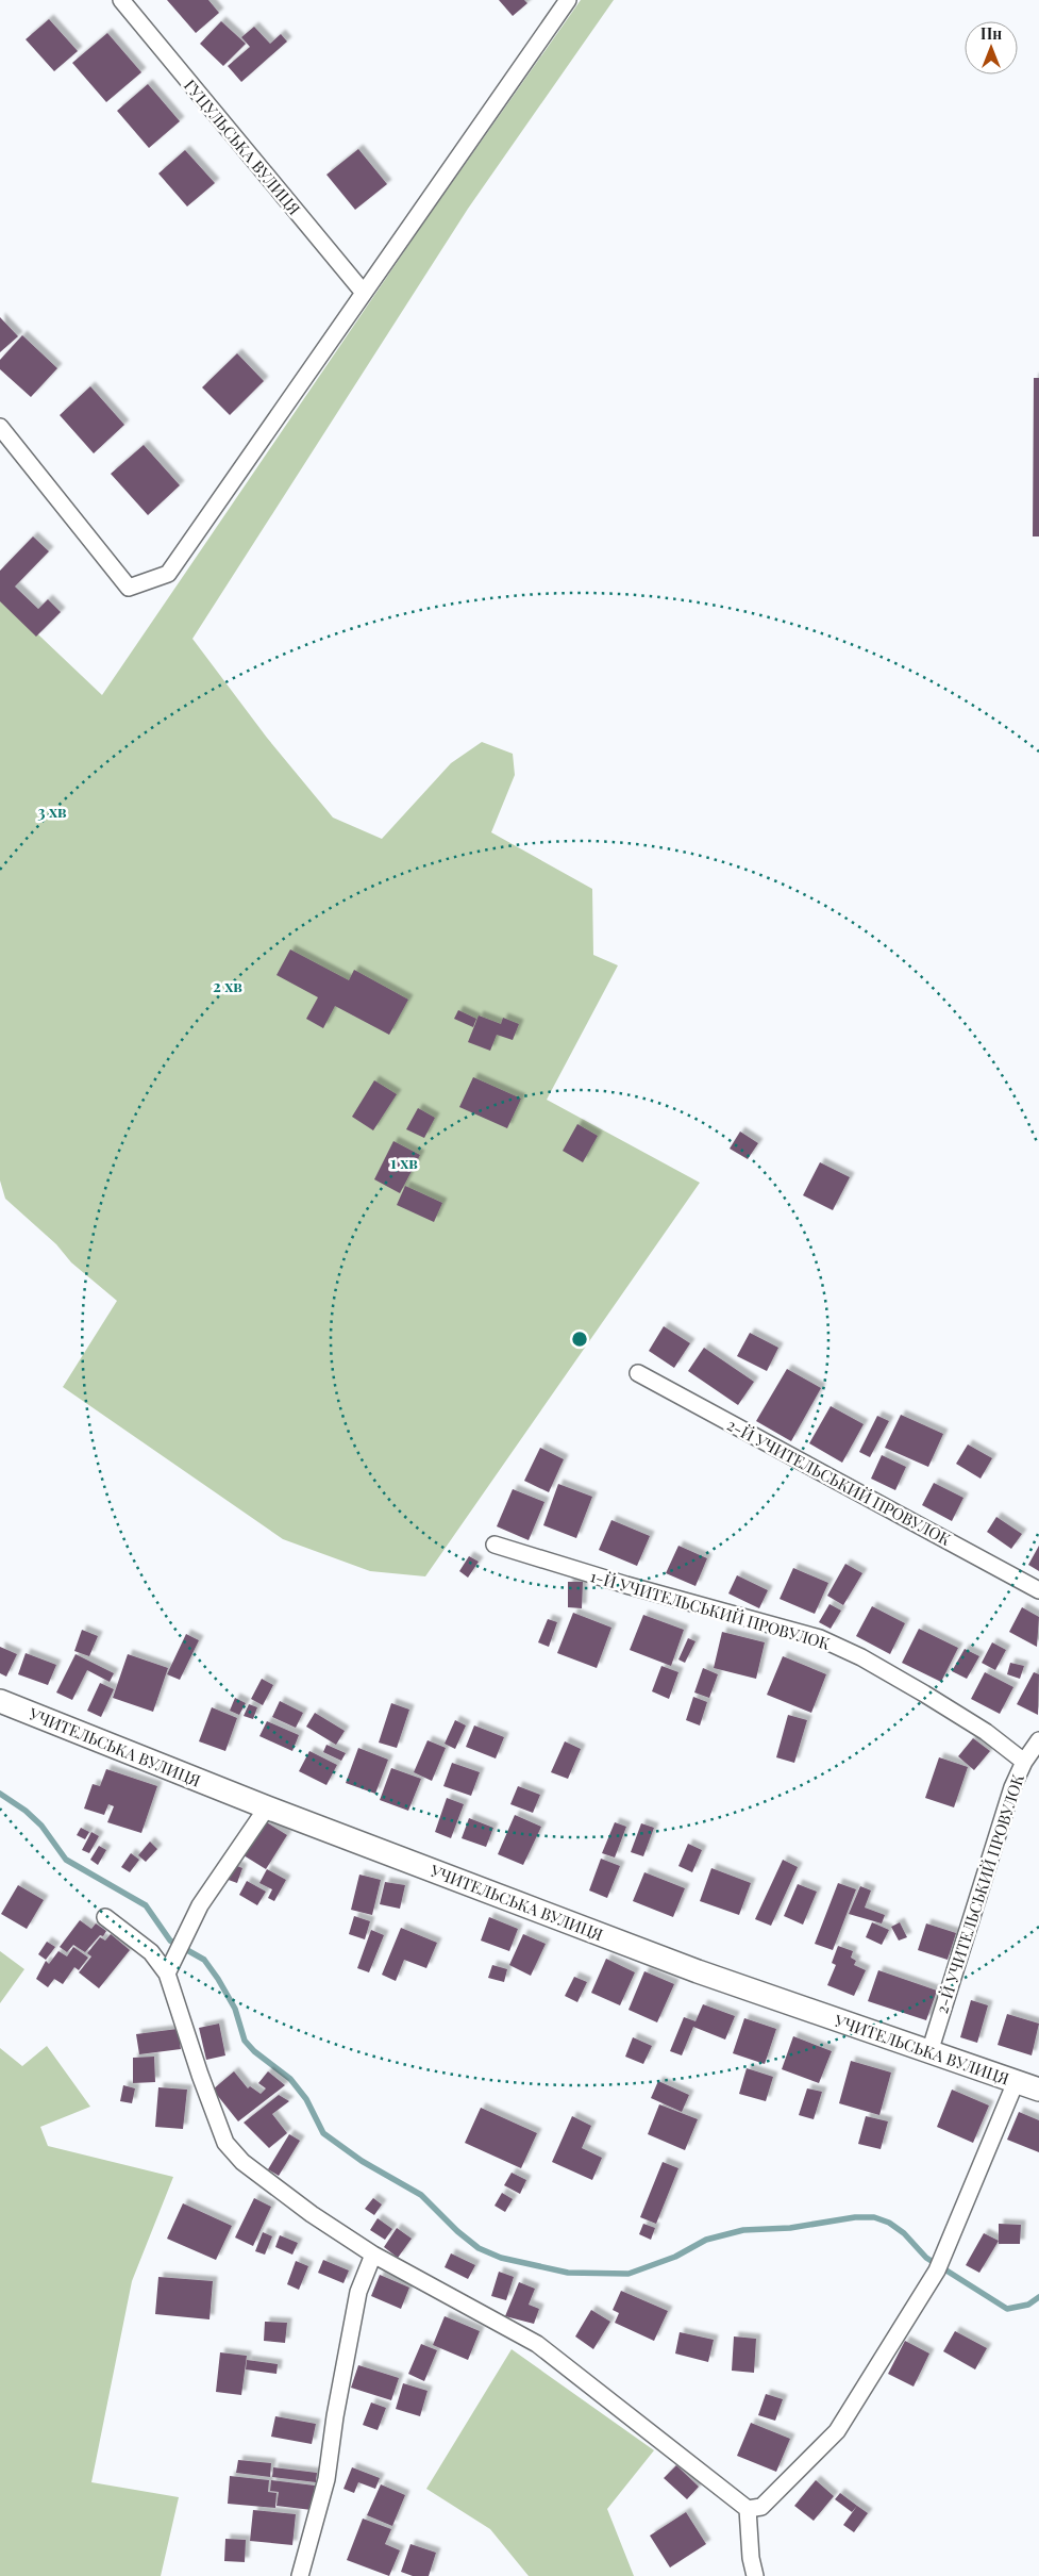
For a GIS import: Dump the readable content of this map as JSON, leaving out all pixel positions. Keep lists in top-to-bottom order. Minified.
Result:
{"streets":{"main road":["УЧИТЕЛЬСЬКА ВУЛИЦЯ"],"street":["ГУЦУЛЬСЬКА ВУЛИЦЯ","2-Й УЧИТЕЛЬСЬКИЙ ПРОВУЛОК","1-Й УЧИТЕЛЬСЬКИЙ ПРОВУЛОК"]},"crossings":[["2-Й УЧИТЕЛЬСЬКИЙ ПРОВУЛОК","1-Й УЧИТЕЛЬСЬКИЙ ПРОВУЛОК"],["2-Й УЧИТЕЛЬСЬКИЙ ПРОВУЛОК","УЧИТЕЛЬСЬКА ВУЛИЦЯ"]],"north":"top","rings":["3 хв","2 хв","1 хв"]}
